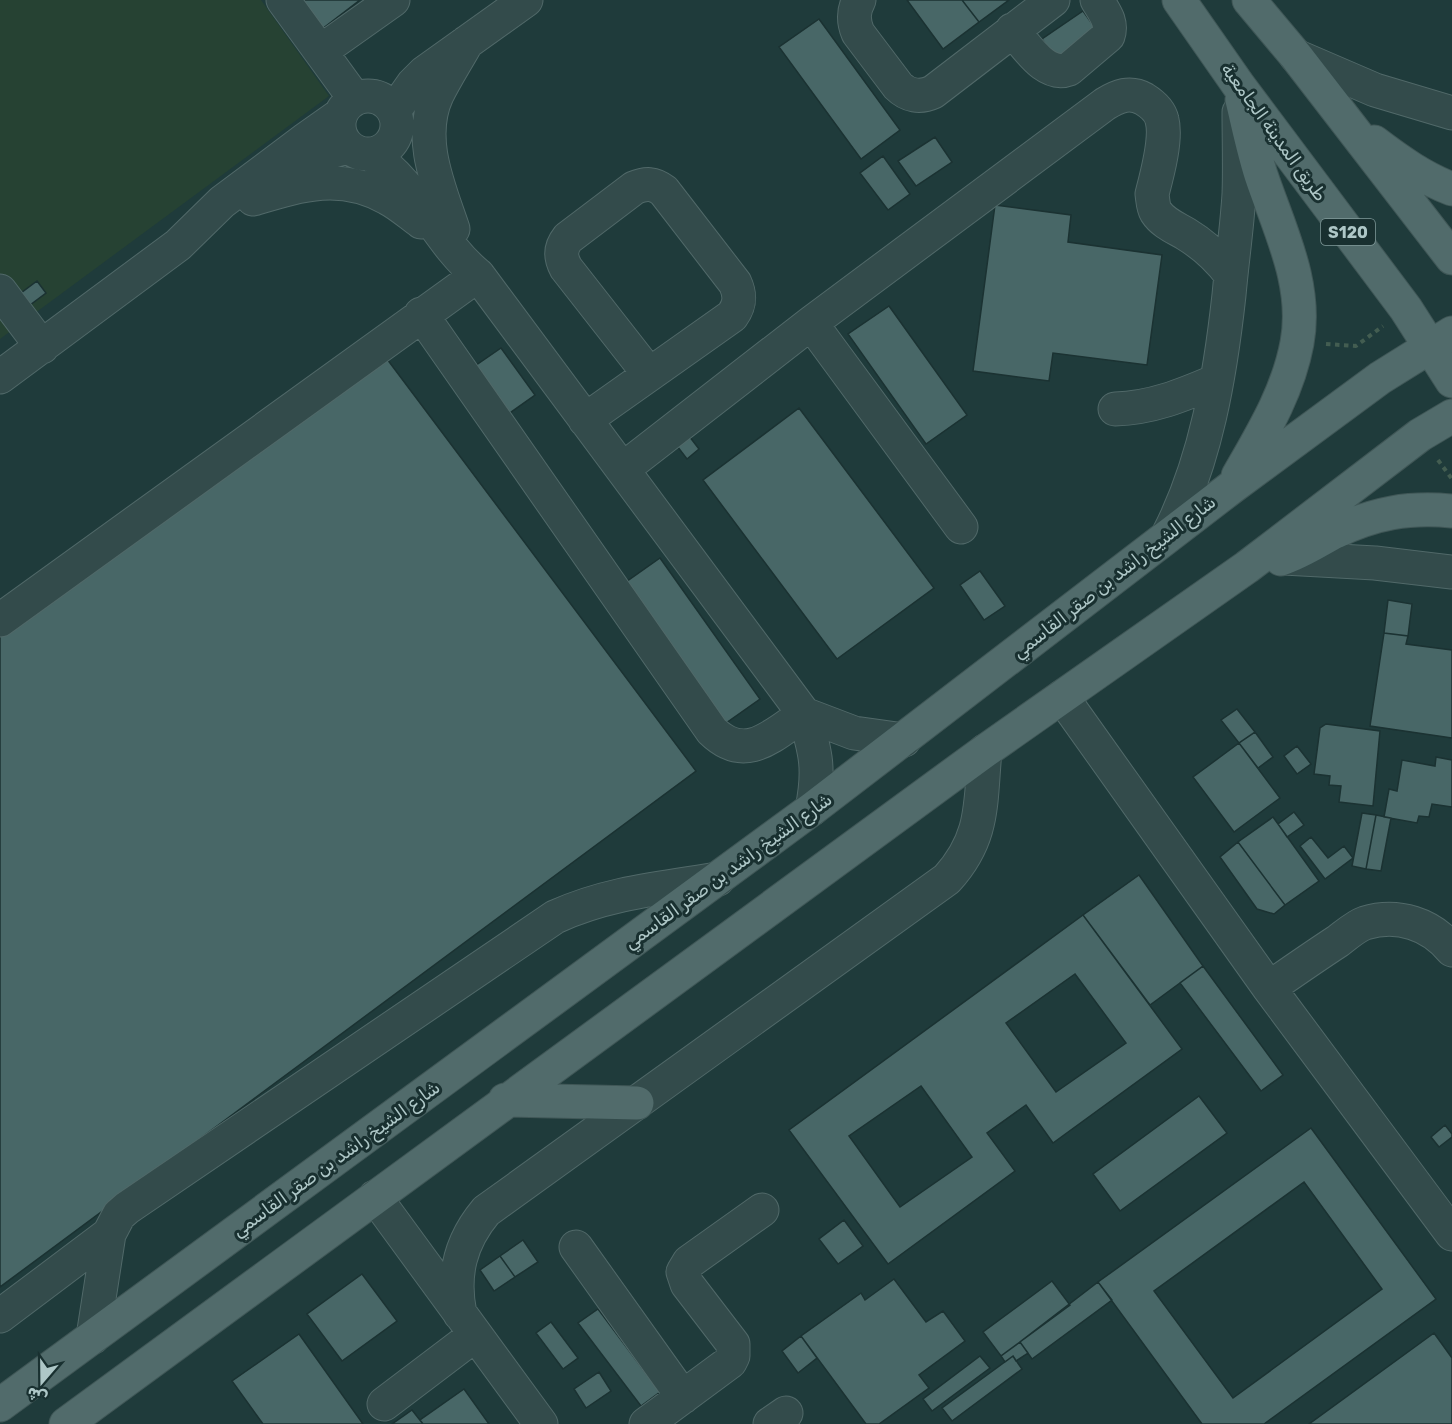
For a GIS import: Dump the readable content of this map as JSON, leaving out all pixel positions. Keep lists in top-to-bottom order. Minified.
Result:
{"streets":{"main road":["طريق المدينة الجامعية","S120","شارع الشيخ راشد بن صقر القاسمي"]},"crossings":[["طريق المدينة الجامعية","شارع الشيخ راشد بن صقر القاسمي"]],"north":"bottom"}
